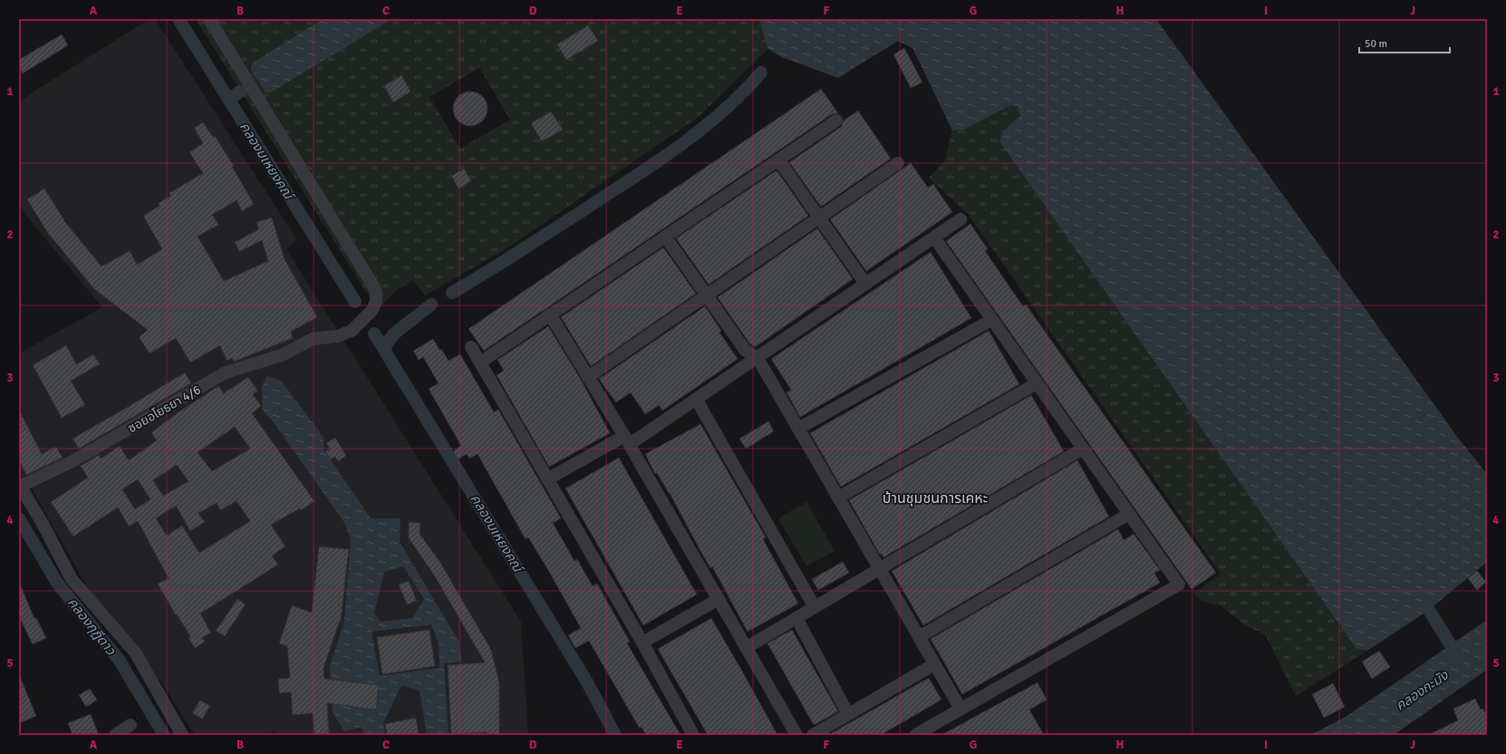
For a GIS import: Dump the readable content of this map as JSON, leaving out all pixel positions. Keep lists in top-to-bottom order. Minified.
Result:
{"streets":{"street":["ซอยอโยธยา 4/6"]},"districts":["บ้านชุมชนการเคหะ"],"water":["คลองมเหยงคณ์","คลองกุฎีดาว","คลองกะมัง"],"scale_bar":"50 m","grid":{"columns":["A","B","C","D","E","F","G","H","I","J"],"rows":["1","2","3","4","5"]}}
